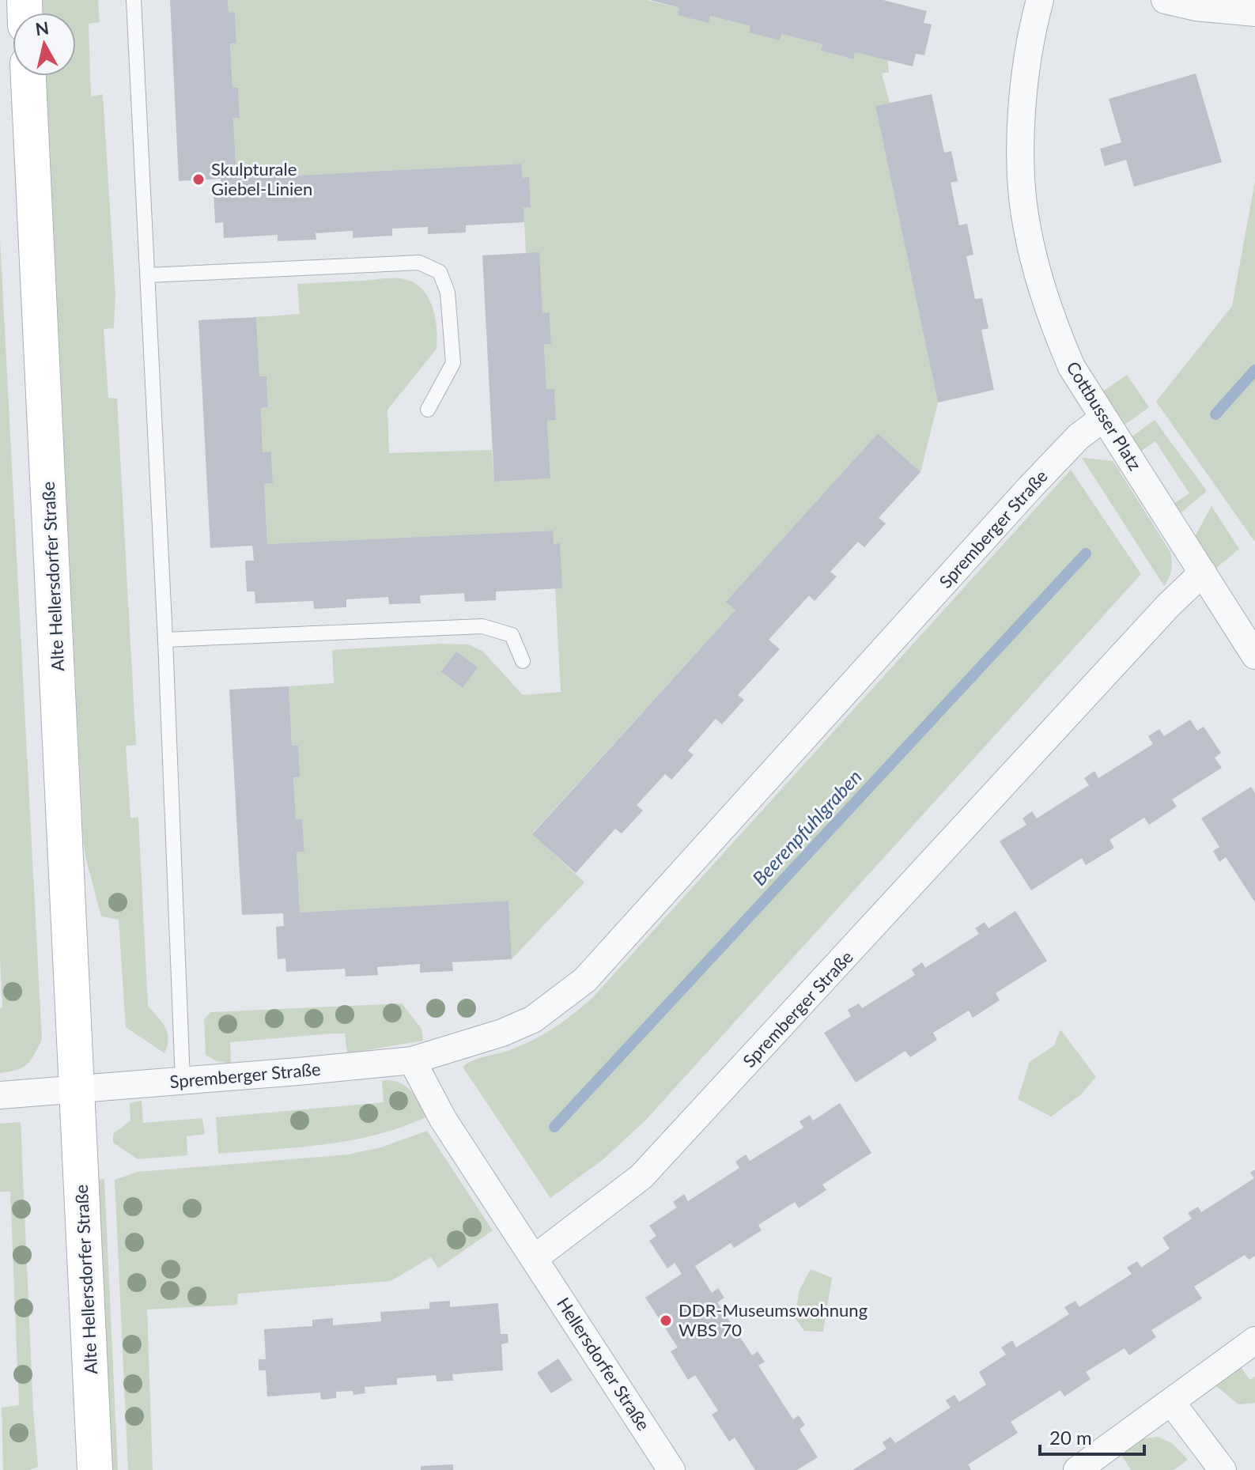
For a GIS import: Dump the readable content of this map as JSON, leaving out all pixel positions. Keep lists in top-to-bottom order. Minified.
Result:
{"streets":{"street":["Cottbusser Platz","Spremberger Straße","Alte Hellersdorfer Straße","Hellersdorfer Straße"]},"crossings":[["Cottbusser Platz","Spremberger Straße"],["Spremberger Straße","Alte Hellersdorfer Straße"],["Spremberger Straße","Hellersdorfer Straße"]],"water":["Beerenpfuhlgraben"],"places":["Skulpturale Giebel-Linien","DDR-Museumswohnung WBS 70"],"scale_bar":"20 m","north":"top"}
